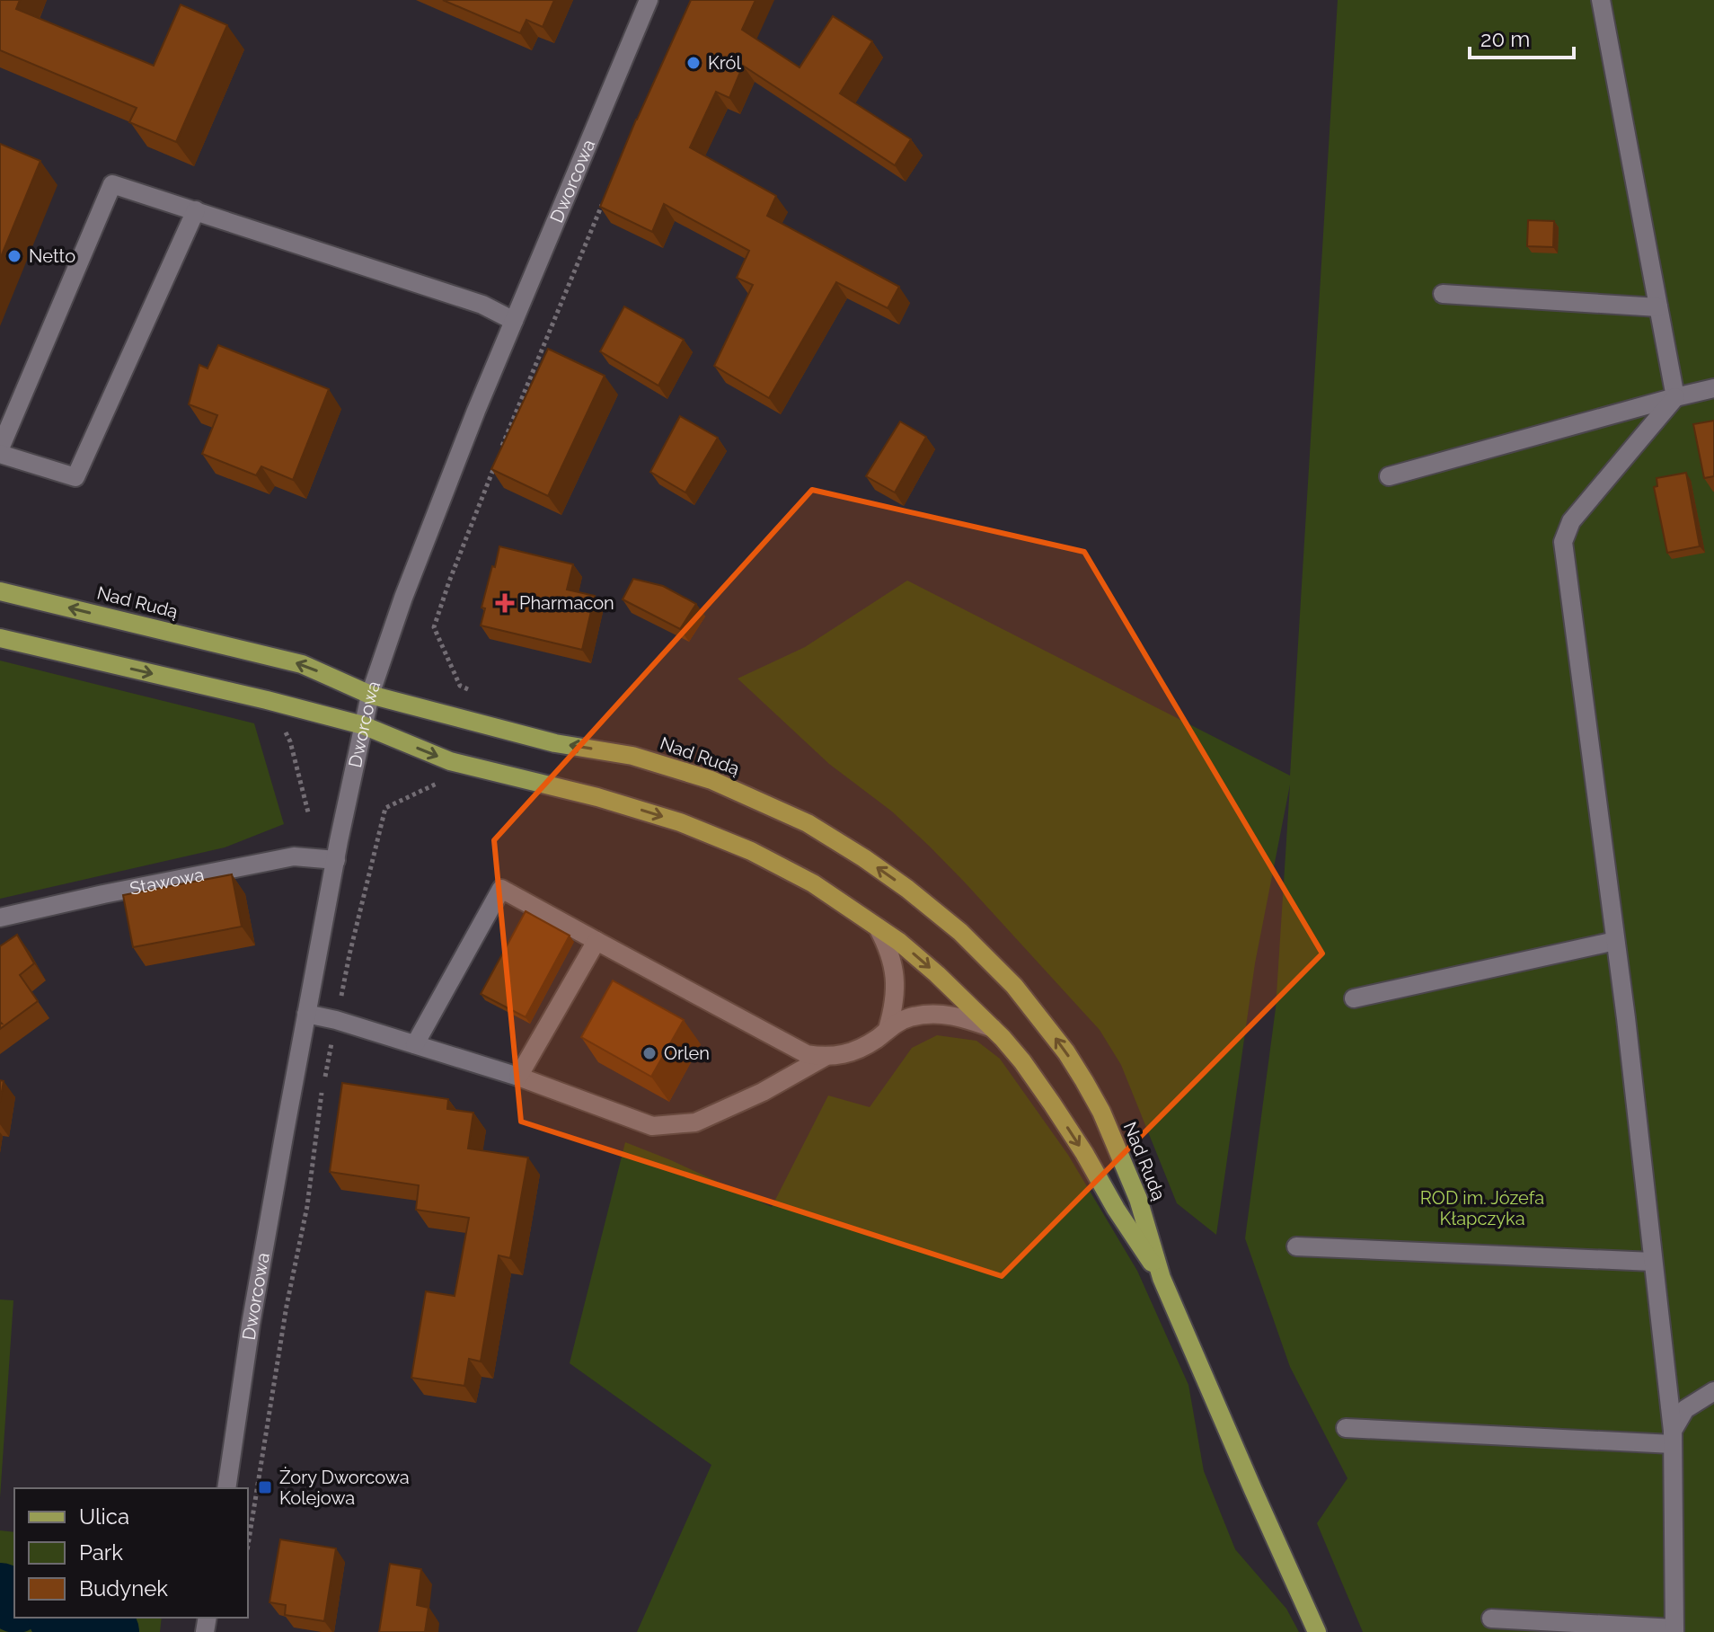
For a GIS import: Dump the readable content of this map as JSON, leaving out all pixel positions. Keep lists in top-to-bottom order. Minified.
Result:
{"streets":{"main road":["Nad Rudą"],"street":["Dworcowa","Stawowa"]},"crossings":[["Dworcowa","Nad Rudą"],["Dworcowa","Stawowa"]],"parks":["ROD im. Józefa Kłapczyka"],"places":{"other":["Król","Netto","Orlen"],"health":["Pharmacon"],"transit":["Żory Dworcowa Kolejowa"]},"legend":["Ulica","Park","Budynek"],"scale_bar":"20 m"}
